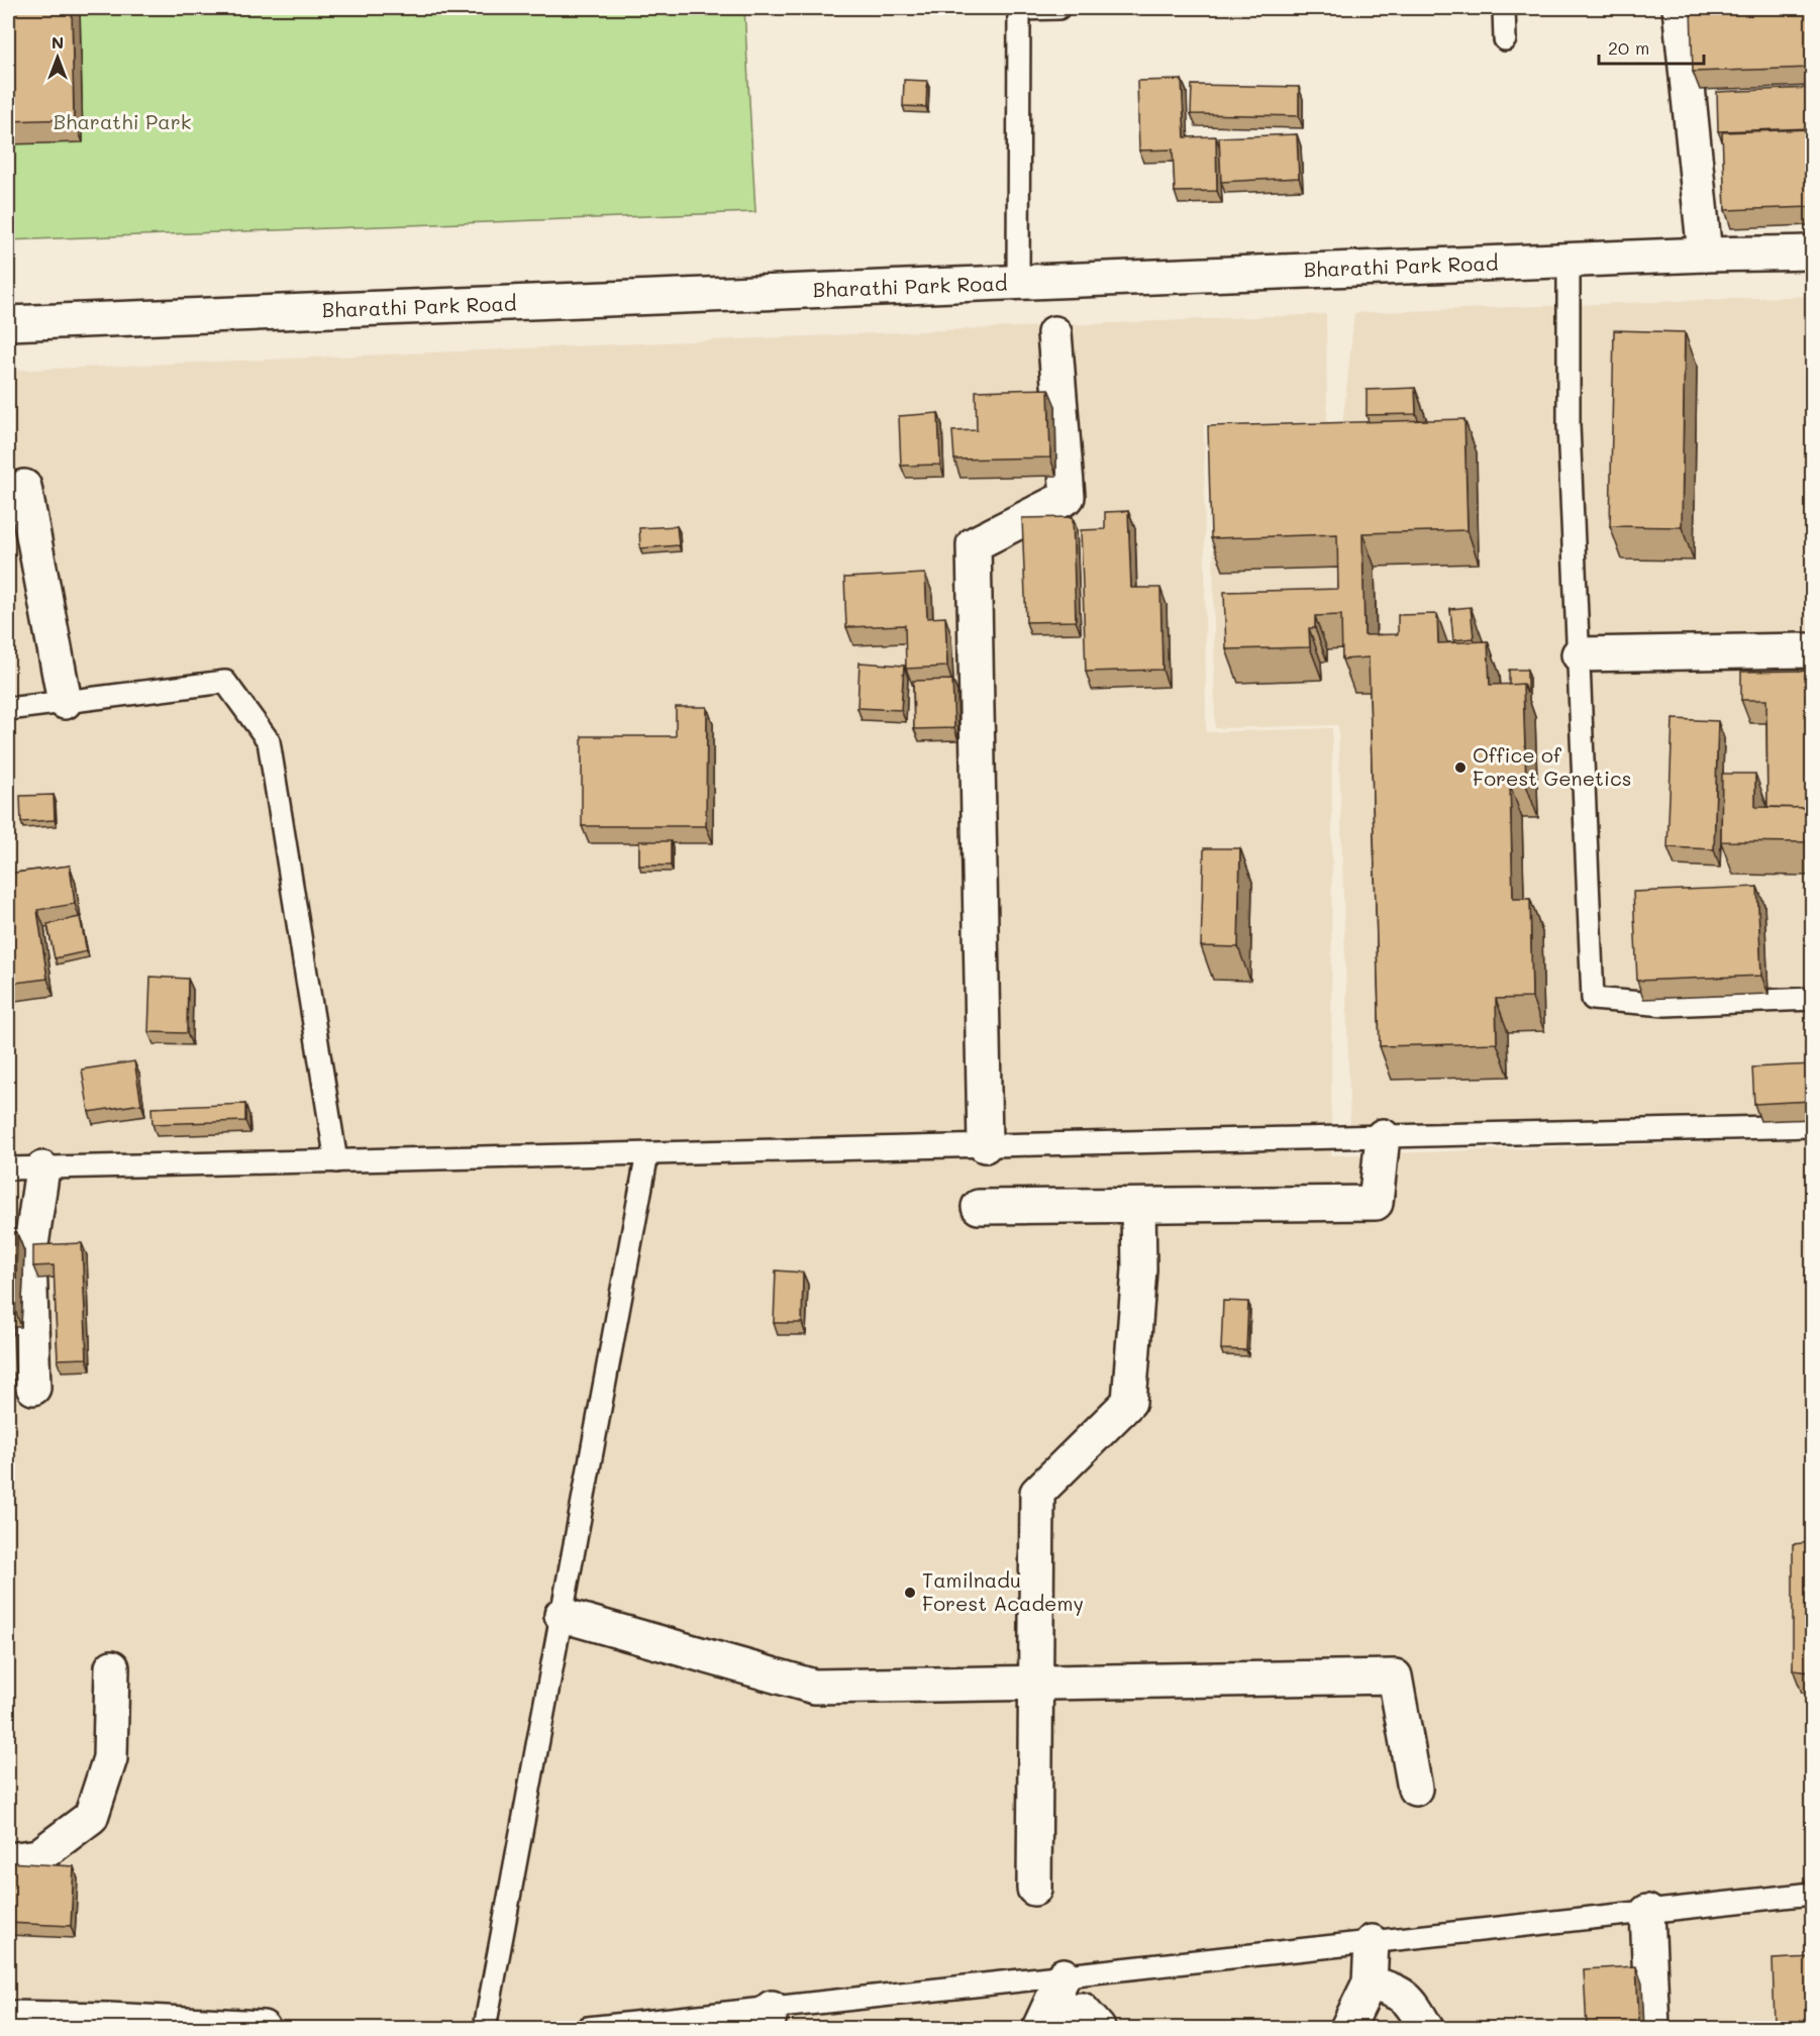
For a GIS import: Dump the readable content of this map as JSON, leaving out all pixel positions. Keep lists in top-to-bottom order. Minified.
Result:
{"streets":{"street":["Bharathi Park Road"]},"parks":["Bharathi Park"],"places":["Office of Forest Genetics","Tamilnadu Forest Academy"],"scale_bar":"20 m","north":"top"}
